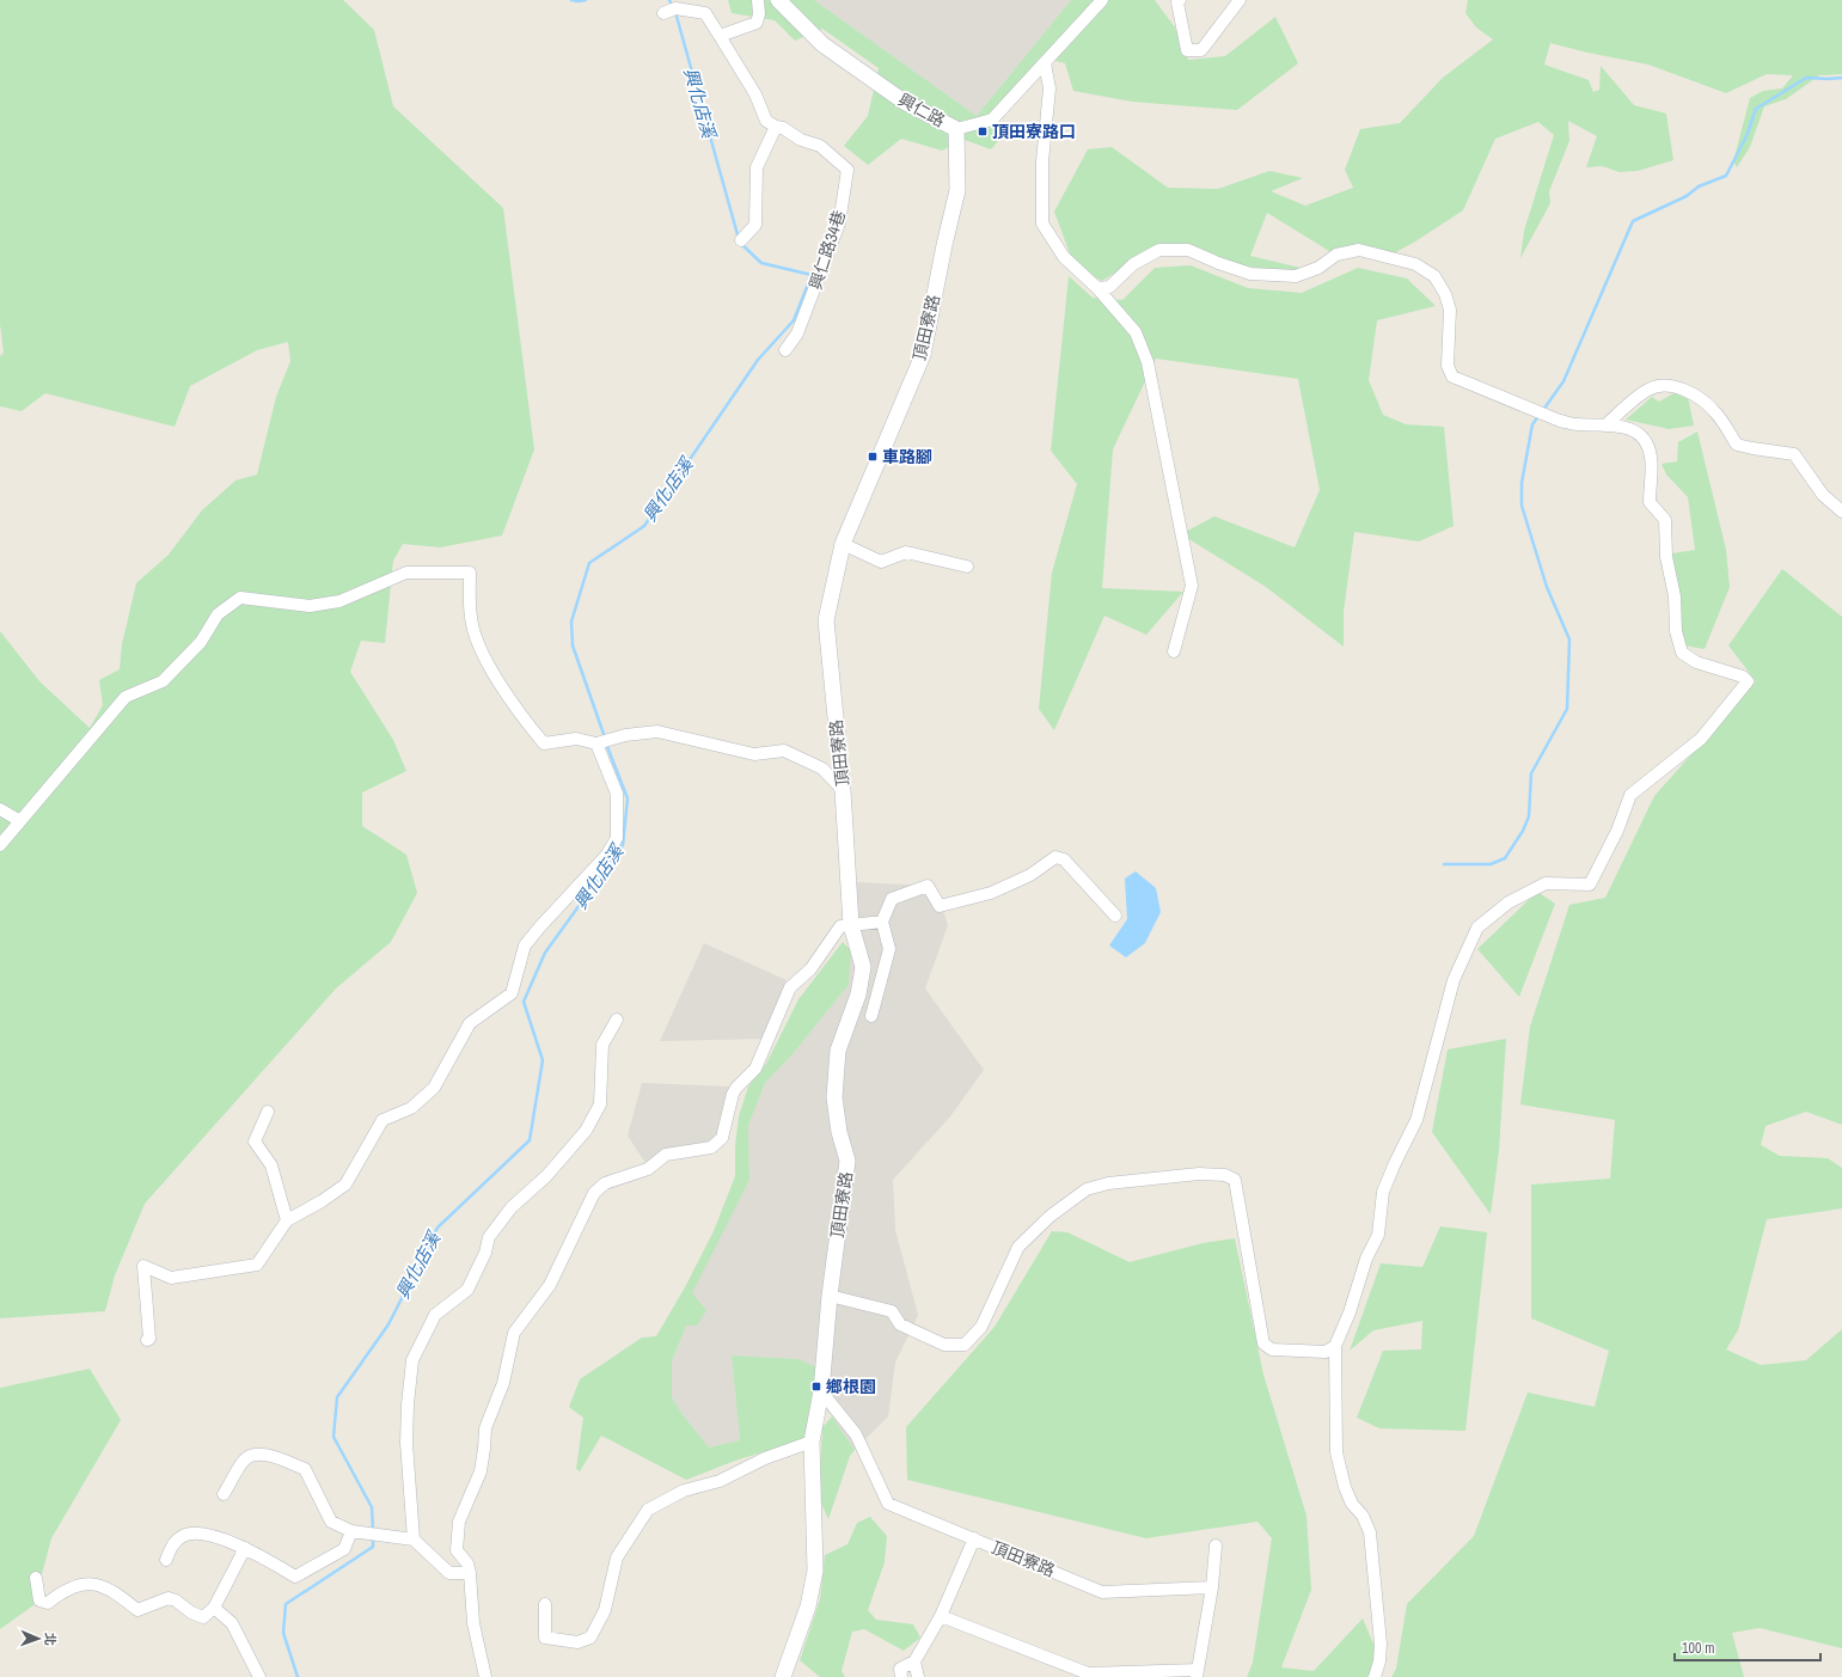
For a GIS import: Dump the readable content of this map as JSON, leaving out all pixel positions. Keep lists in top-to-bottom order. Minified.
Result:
{"streets":{"street":["興仁路","興仁路34巷","頂田寮路"]},"crossings":[["興仁路","頂田寮路"]],"water":["興化店溪"],"places":{"transit":["頂田寮路口","車路腳","鄉根園"]},"scale_bar":"100 m","north":"right"}
